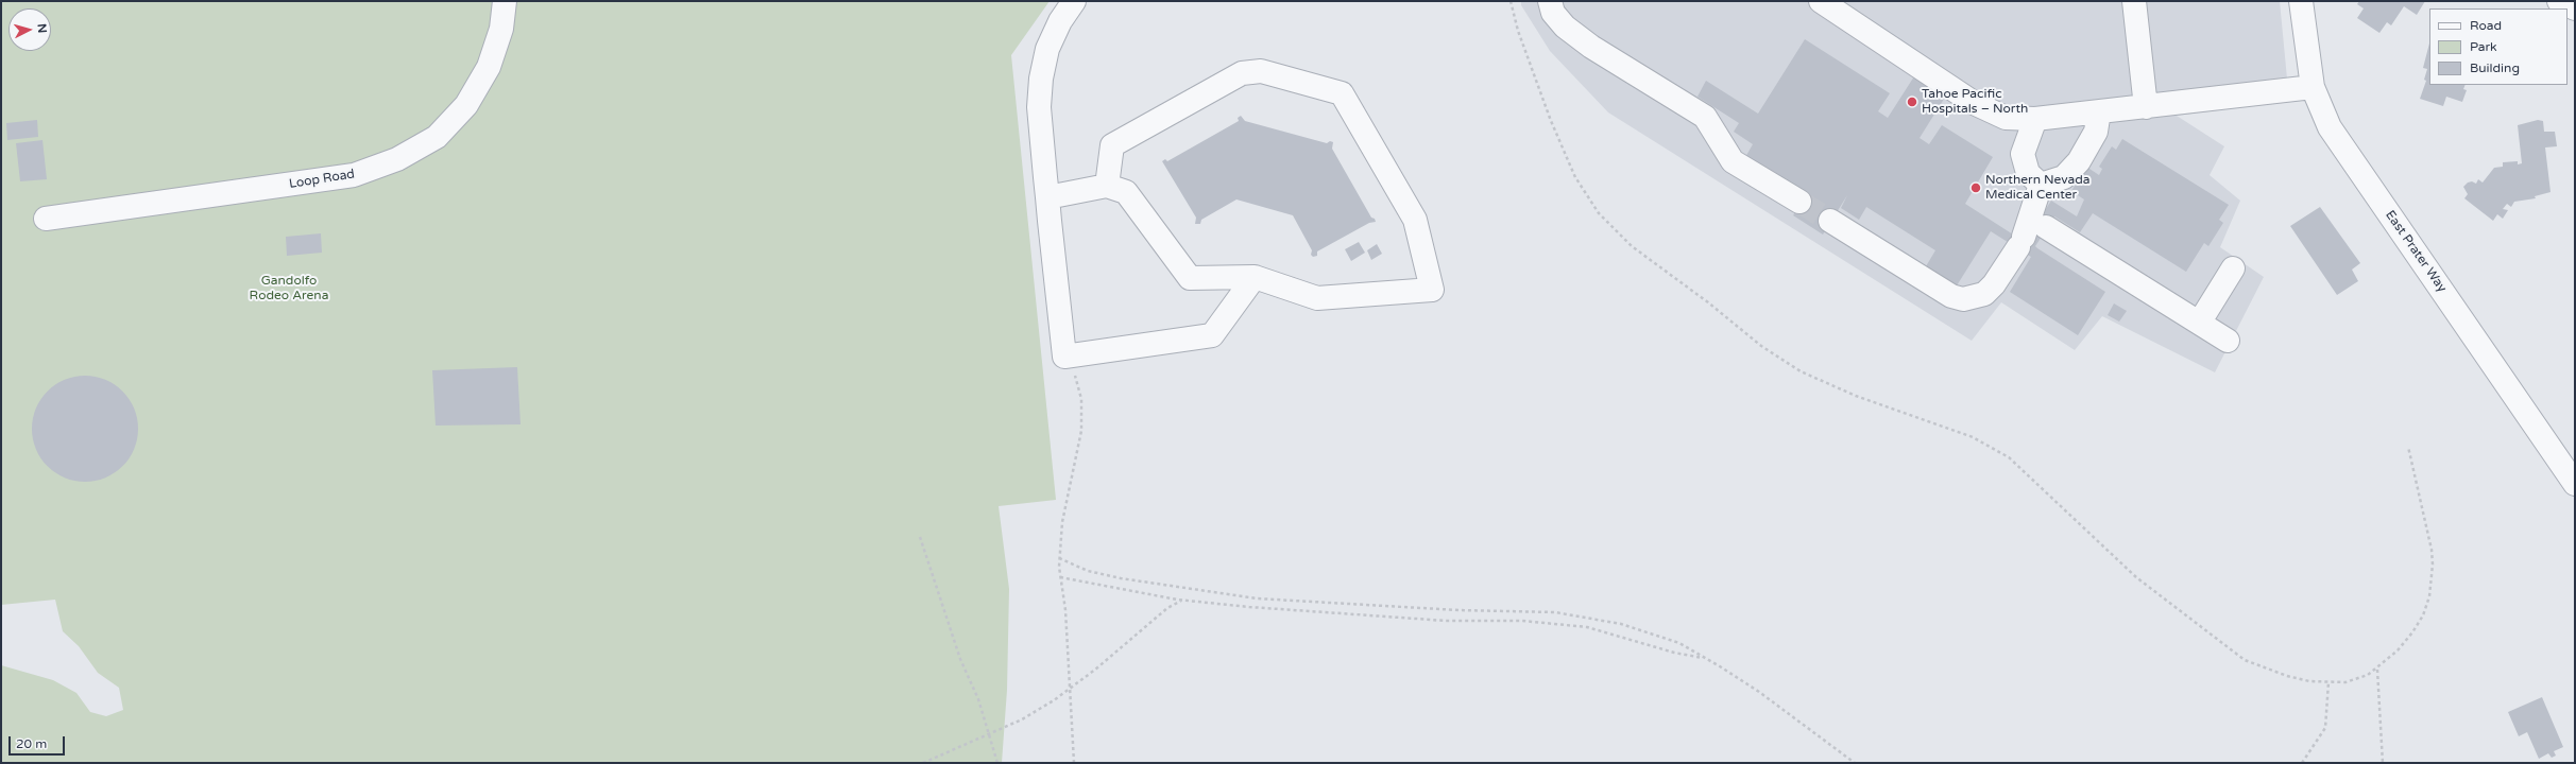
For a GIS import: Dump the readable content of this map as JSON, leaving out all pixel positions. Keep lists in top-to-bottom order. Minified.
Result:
{"streets":{"street":["Loop Road","East Prater Way"]},"parks":["Gandolfo Rodeo Arena"],"places":["Tahoe Pacific Hospitals – North","Northern Nevada Medical Center"],"legend":["Road","Park","Building"],"scale_bar":"20 m","north":"right"}
